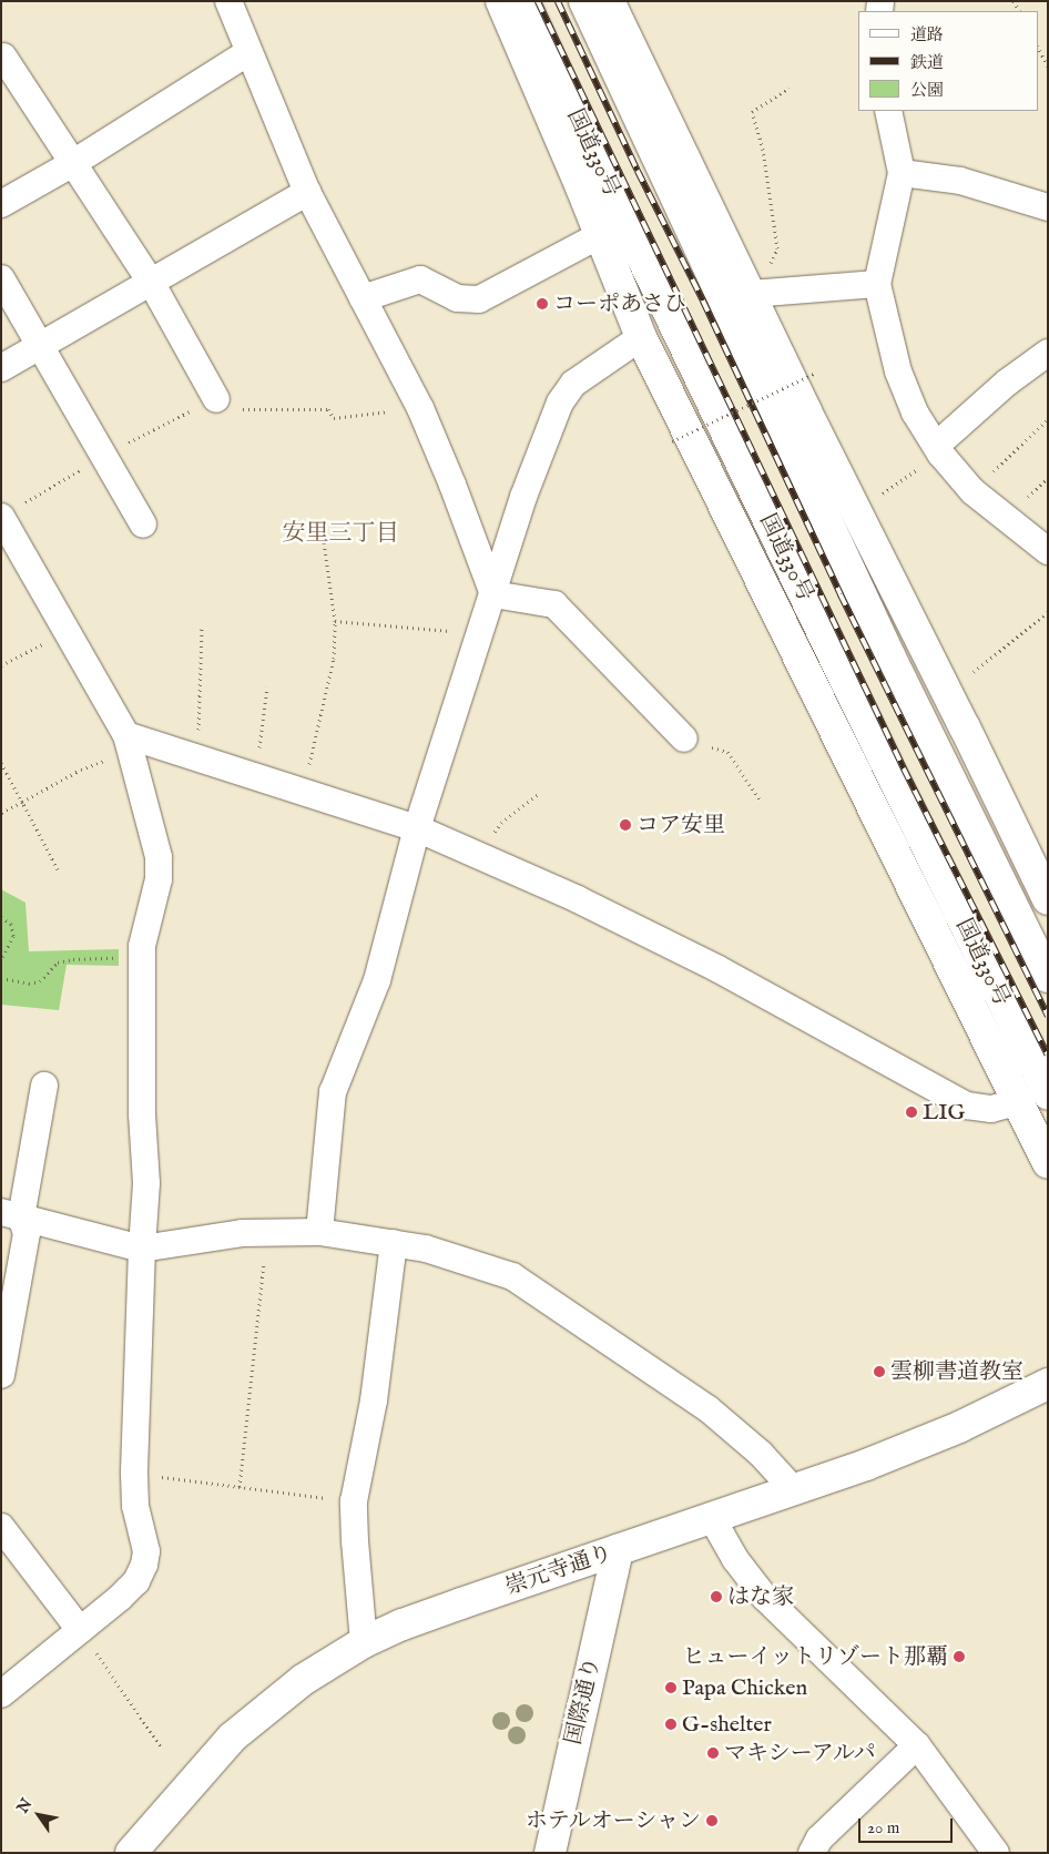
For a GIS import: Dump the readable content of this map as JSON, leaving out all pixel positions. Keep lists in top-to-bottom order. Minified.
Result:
{"streets":{"main road":["国道330号","崇元寺通り","国際通り"]},"crossings":[["崇元寺通り","国際通り"]],"districts":["安里三丁目"],"places":["コーポあさひ","コア安里","LIG","雲柳書道教室","はな家","ヒューイットリゾート那覇","Papa Chicken","G-shelter","マキシーアルパ","ホテルオーシャン"],"legend":["道路","鉄道","公園"],"scale_bar":"20 m","north":"top left"}
